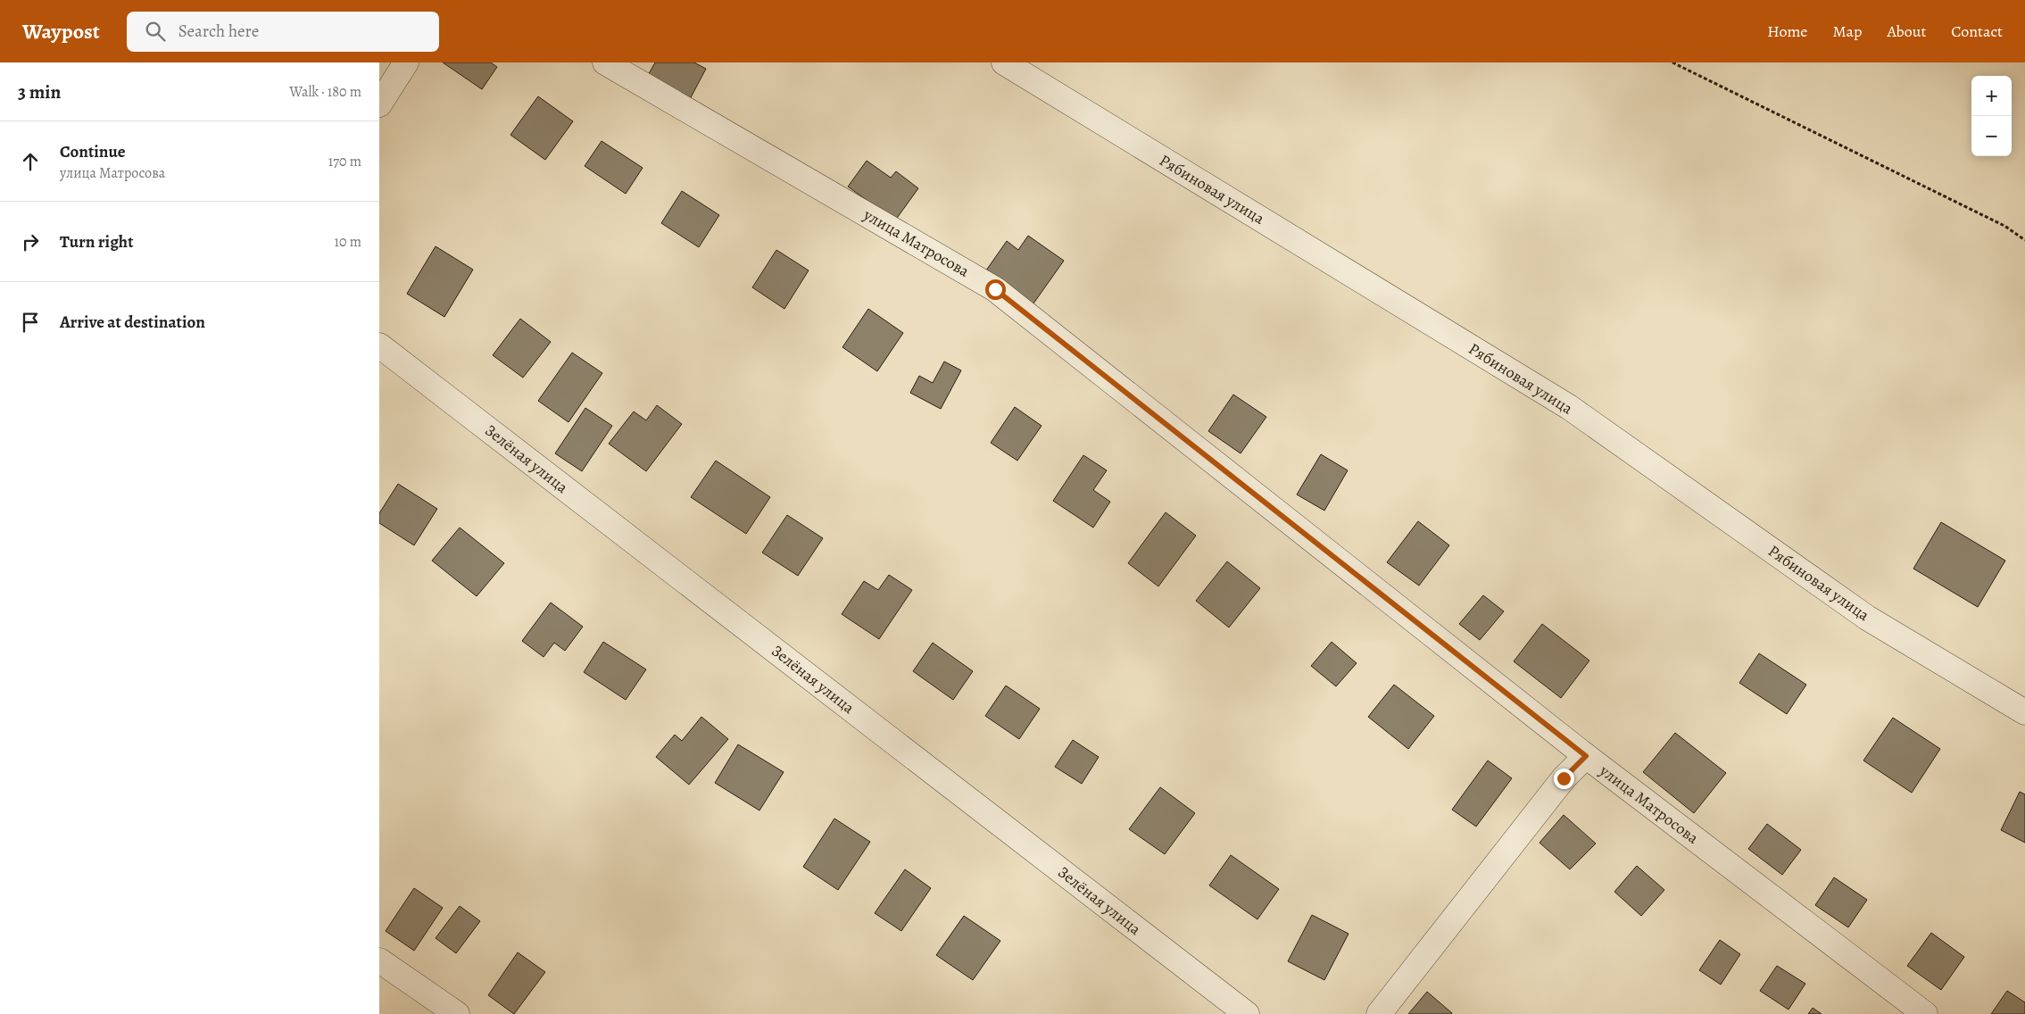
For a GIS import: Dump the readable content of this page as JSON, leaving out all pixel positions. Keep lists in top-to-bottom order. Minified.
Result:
{"streets":{"street":["Рябиновая улица","улица Матросова","Зелёная улица"]},"page":{"header":"Waypost","search":"Search here","nav":["Home","Map","About","Contact"],"heading":["3 min","Walk · 180 m"],"map_buttons":["+","−"],"list":[["Continue","улица Матросова","170 m"],["Turn right","10 m"],"Arrive at destination"]}}
